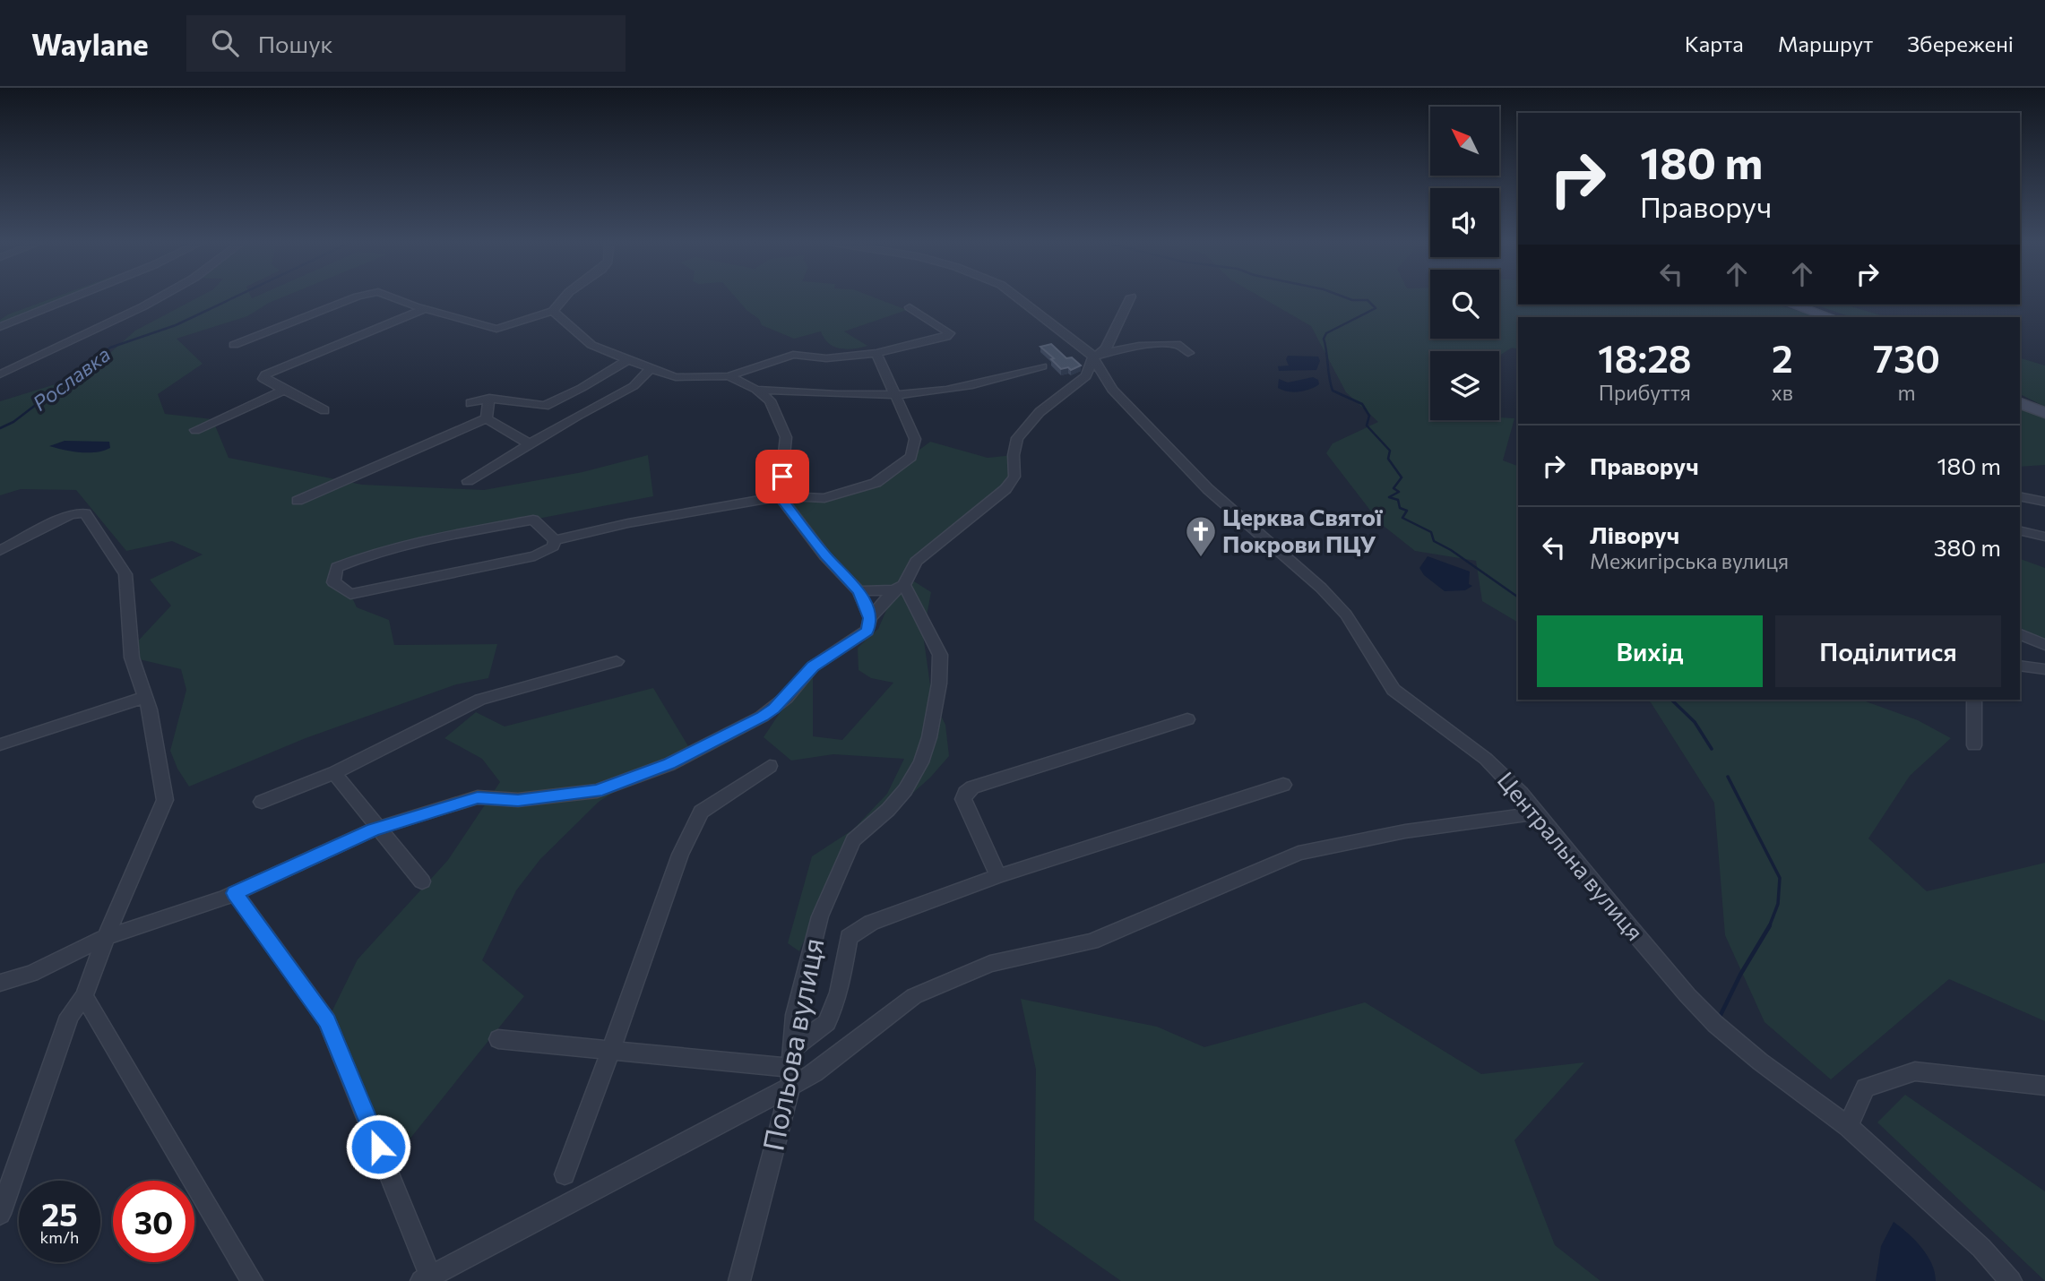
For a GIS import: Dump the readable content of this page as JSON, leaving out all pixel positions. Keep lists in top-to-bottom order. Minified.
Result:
{"streets":{"street":["Центральна вулиця","Польова вулиця"]},"water":["Рославка"],"places":{"church":["Церква Святої Покрови ПЦУ"]},"north":"top left","page":{"header":"Waylane","search":"Пошук","nav":["Карта","Маршрут","Збережені"],"turn":["180 m","Праворуч"],"eta":["18:28","Прибуття","2","хв","730","m"],"list":[{"name":"Праворуч","value":"180 m"},{"name":"Ліворуч","note":"Межигірська вулиця","value":"380 m"}],"buttons":["Вихід","Поділитися"],"speed":"25 km/h","limit":"30"}}
